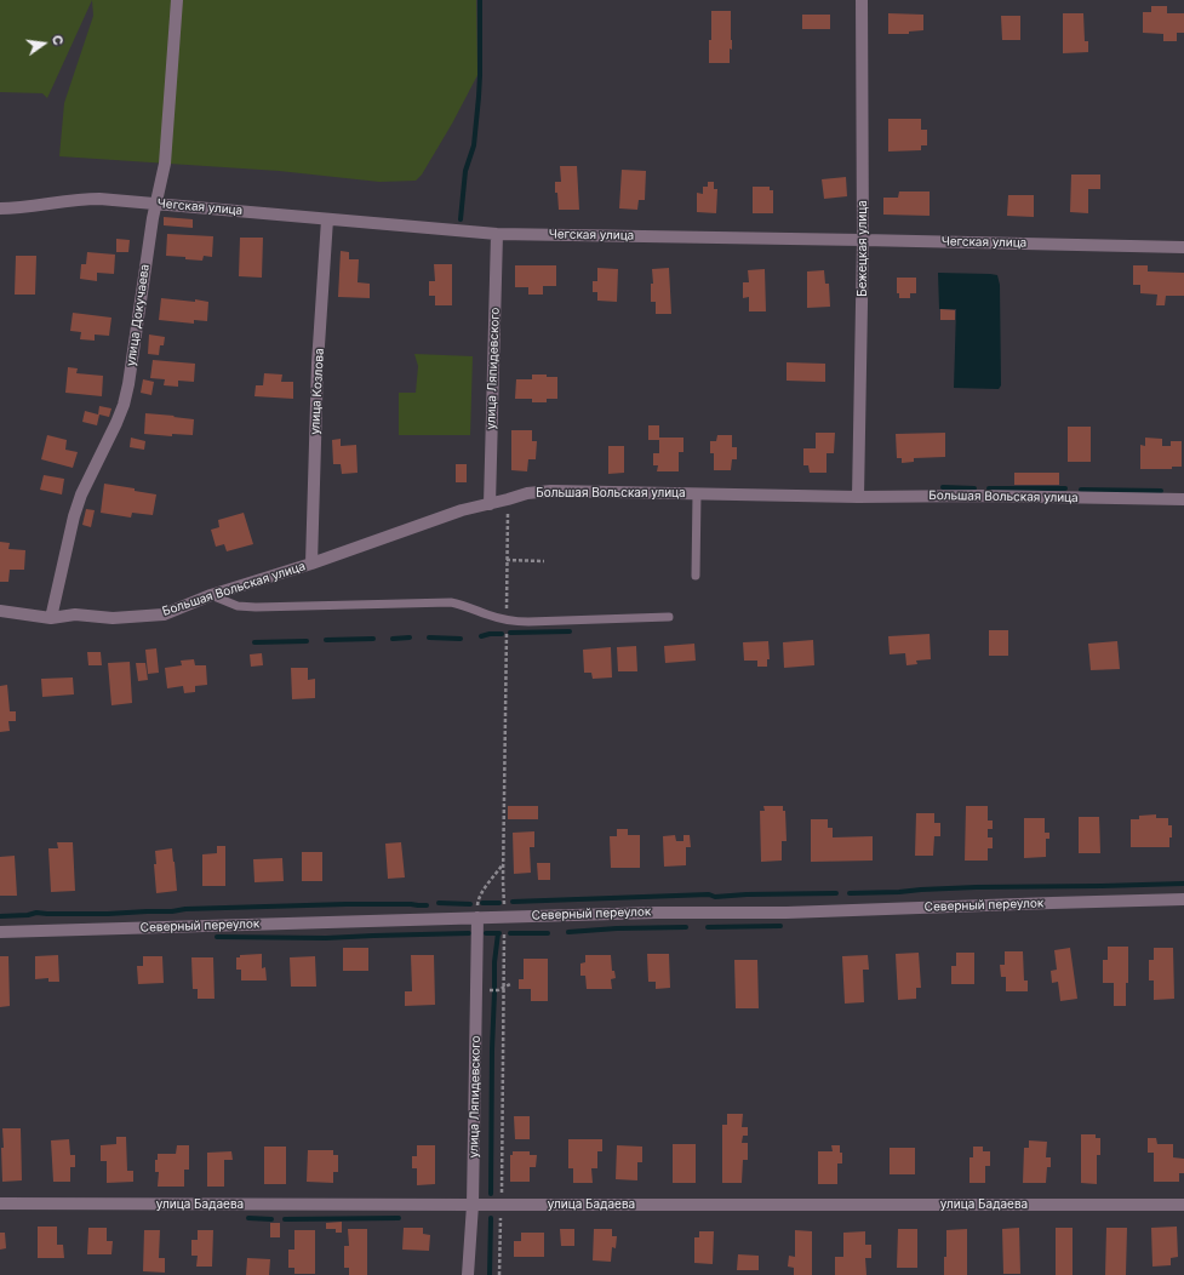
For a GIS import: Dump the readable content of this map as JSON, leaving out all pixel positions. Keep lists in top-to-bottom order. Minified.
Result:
{"streets":{"street":["Чегская улица","Бежецкая улица","улица Докучаева","улица Ляпидевского","улица Козлова","Большая Вольская улица","Северный переулок","улица Бадаева"]},"crossings":[["Чегская улица","Бежецкая улица"],["Чегская улица","улица Докучаева"],["Чегская улица","улица Ляпидевского"],["Чегская улица","улица Козлова"],["Бежецкая улица","Большая Вольская улица"],["улица Докучаева","Большая Вольская улица"],["улица Ляпидевского","Большая Вольская улица"],["улица Ляпидевского","Северный переулок"],["улица Ляпидевского","улица Бадаева"],["улица Козлова","Большая Вольская улица"]],"north":"right"}
